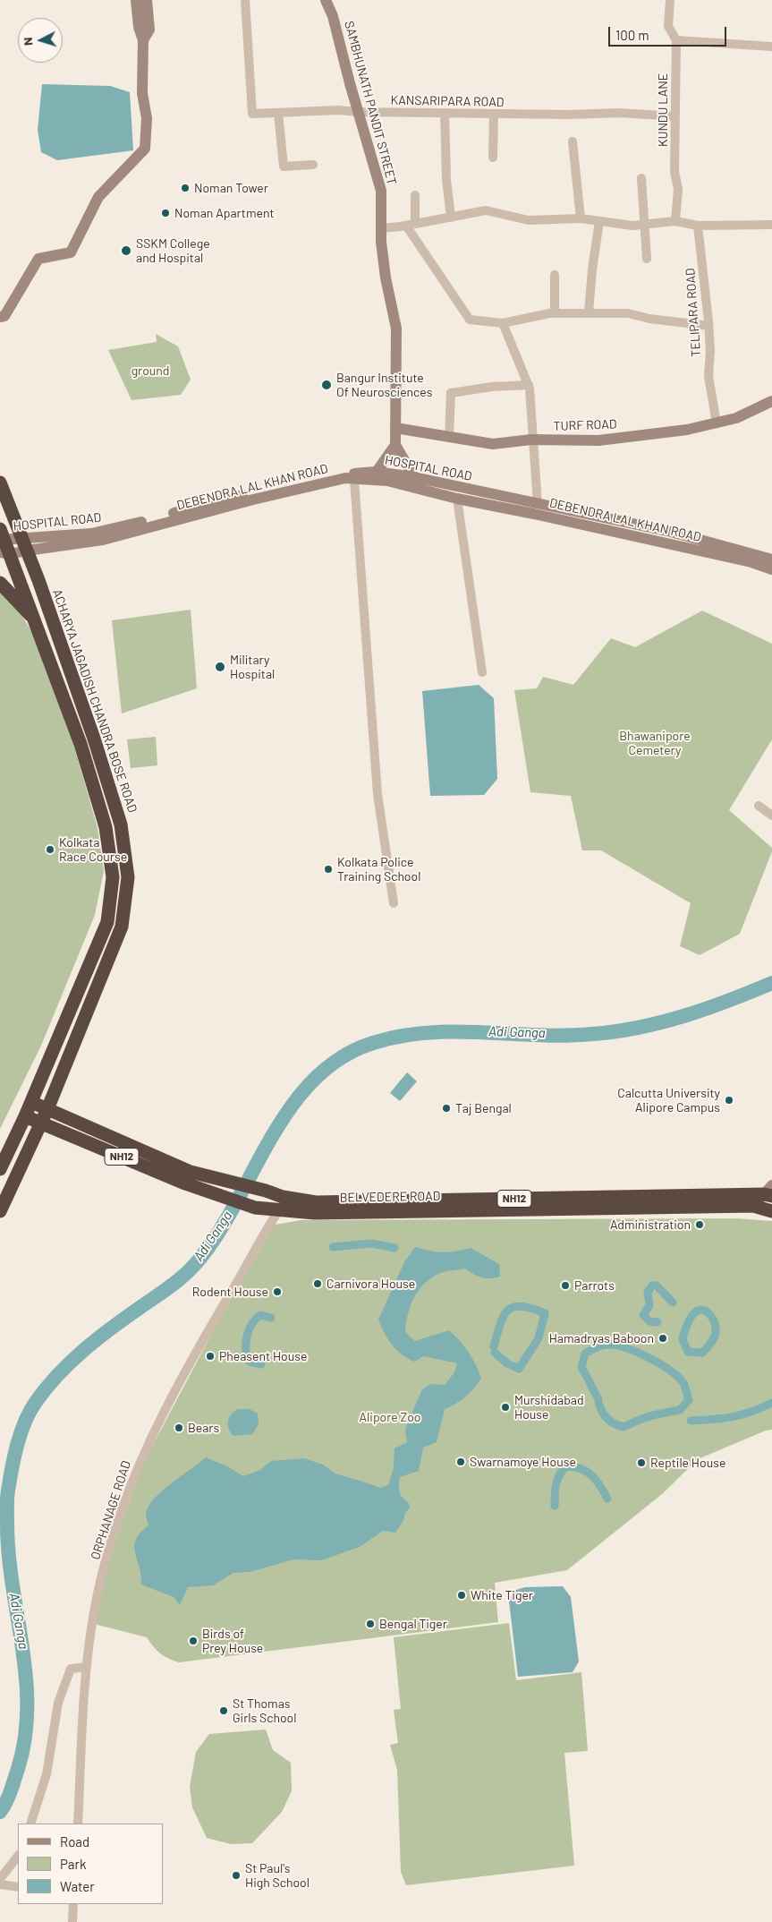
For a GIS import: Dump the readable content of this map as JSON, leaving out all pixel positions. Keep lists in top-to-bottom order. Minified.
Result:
{"streets":{"highway":["ACHARYA JAGADISH CHANDRA BOSE ROAD","NH12","BELVEDERE ROAD"],"main road":["SAMBHUNATH PANDIT STREET","TURF ROAD","HOSPITAL ROAD","DEBENDRA LAL KHAN ROAD"],"street":["KANSARIPARA ROAD","KUNDU LANE","TELIPARA ROAD","ORPHANAGE ROAD"]},"crossings":[["KANSARIPARA ROAD","SAMBHUNATH PANDIT STREET"],["KANSARIPARA ROAD","KUNDU LANE"],["SAMBHUNATH PANDIT STREET","TURF ROAD"],["TELIPARA ROAD","TURF ROAD"],["HOSPITAL ROAD","DEBENDRA LAL KHAN ROAD"],["HOSPITAL ROAD","ACHARYA JAGADISH CHANDRA BOSE ROAD"],["DEBENDRA LAL KHAN ROAD","ACHARYA JAGADISH CHANDRA BOSE ROAD"],["ACHARYA JAGADISH CHANDRA BOSE ROAD","BELVEDERE ROAD"],["BELVEDERE ROAD","ORPHANAGE ROAD"]],"water":["Adi Ganga"],"parks":["ground","Bhawanipore Cemetery","Alipore Zoo"],"places":["Noman Tower","Noman Apartment","SSKM College and Hospital","Bangur Institute Of Neurosciences","Military Hospital","Kolkata Race Course","Kolkata Police Training School","Calcutta University Alipore Campus","Taj Bengal","Administration","Carnivora House","Parrots","Rodent House","Hamadryas Baboon","Pheasent House","Murshidabad House","Bears","Swarnamoye House","Reptile House","White Tiger","Bengal Tiger","Birds of Prey House","St Thomas Girls School","St Paul's High School"],"legend":["Road","Park","Water"],"scale_bar":"100 m","north":"left"}
